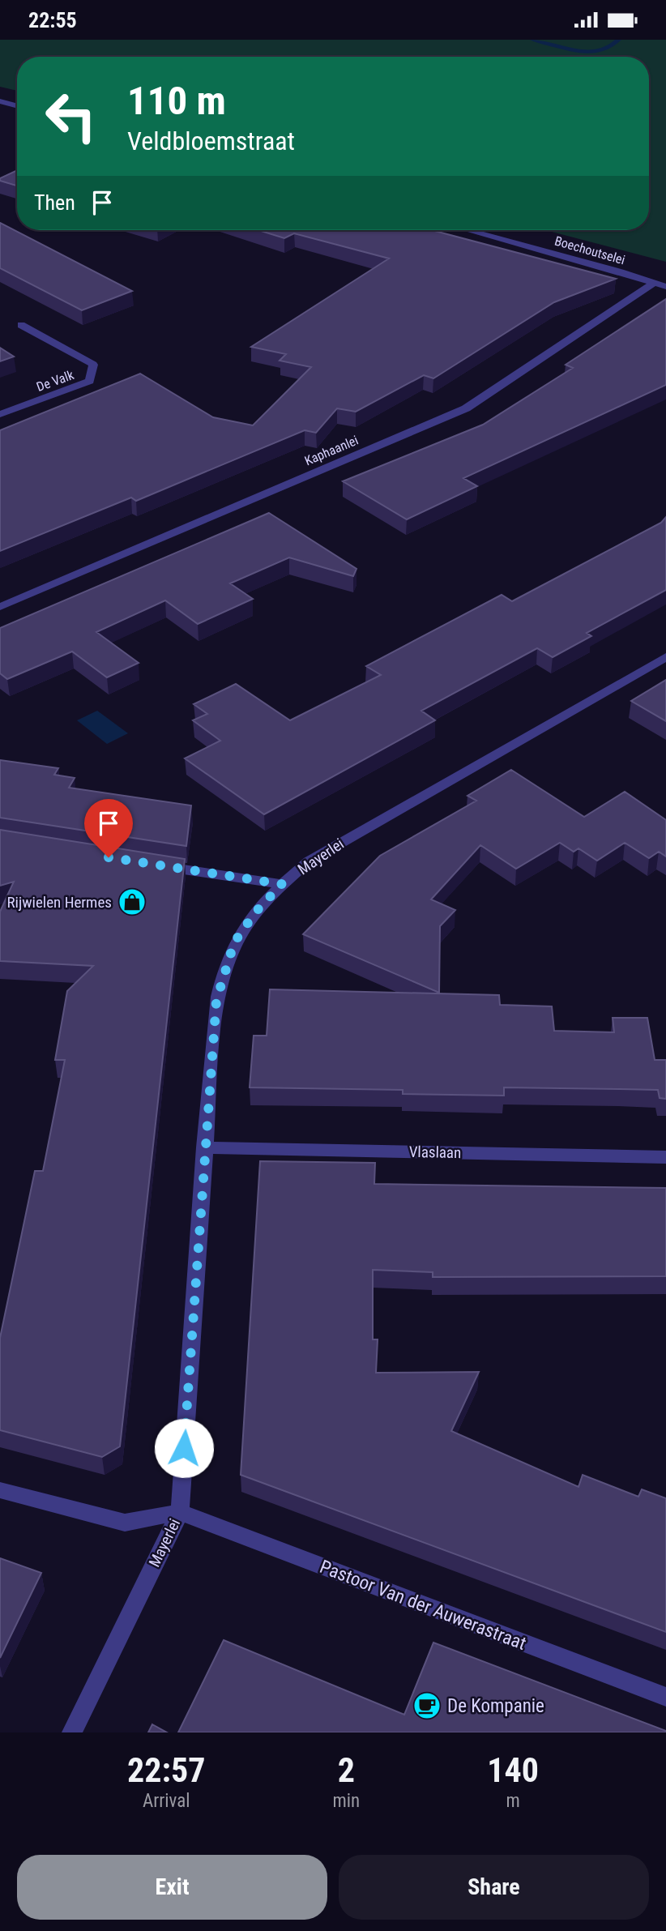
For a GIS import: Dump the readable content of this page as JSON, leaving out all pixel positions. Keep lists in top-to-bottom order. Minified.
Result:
{"streets":{"street":["Boechoutselei","De Valk","Kaphaanlei","Mayerlei","Vlaslaan","Pastoor Van der Auwerastraat"]},"crossings":[["Boechoutselei","Kaphaanlei"],["Mayerlei","Vlaslaan"],["Mayerlei","Pastoor Van der Auwerastraat"]],"places":{"shop":["Rijwielen Hermes"],"cafe":["De Kompanie"]},"page":{"status":"22:55","turn":["110 m","Veldbloemstraat"],"then":"Then","eta":["22:57","Arrival","2","min","140","m"],"buttons":["Exit","Share"]}}
